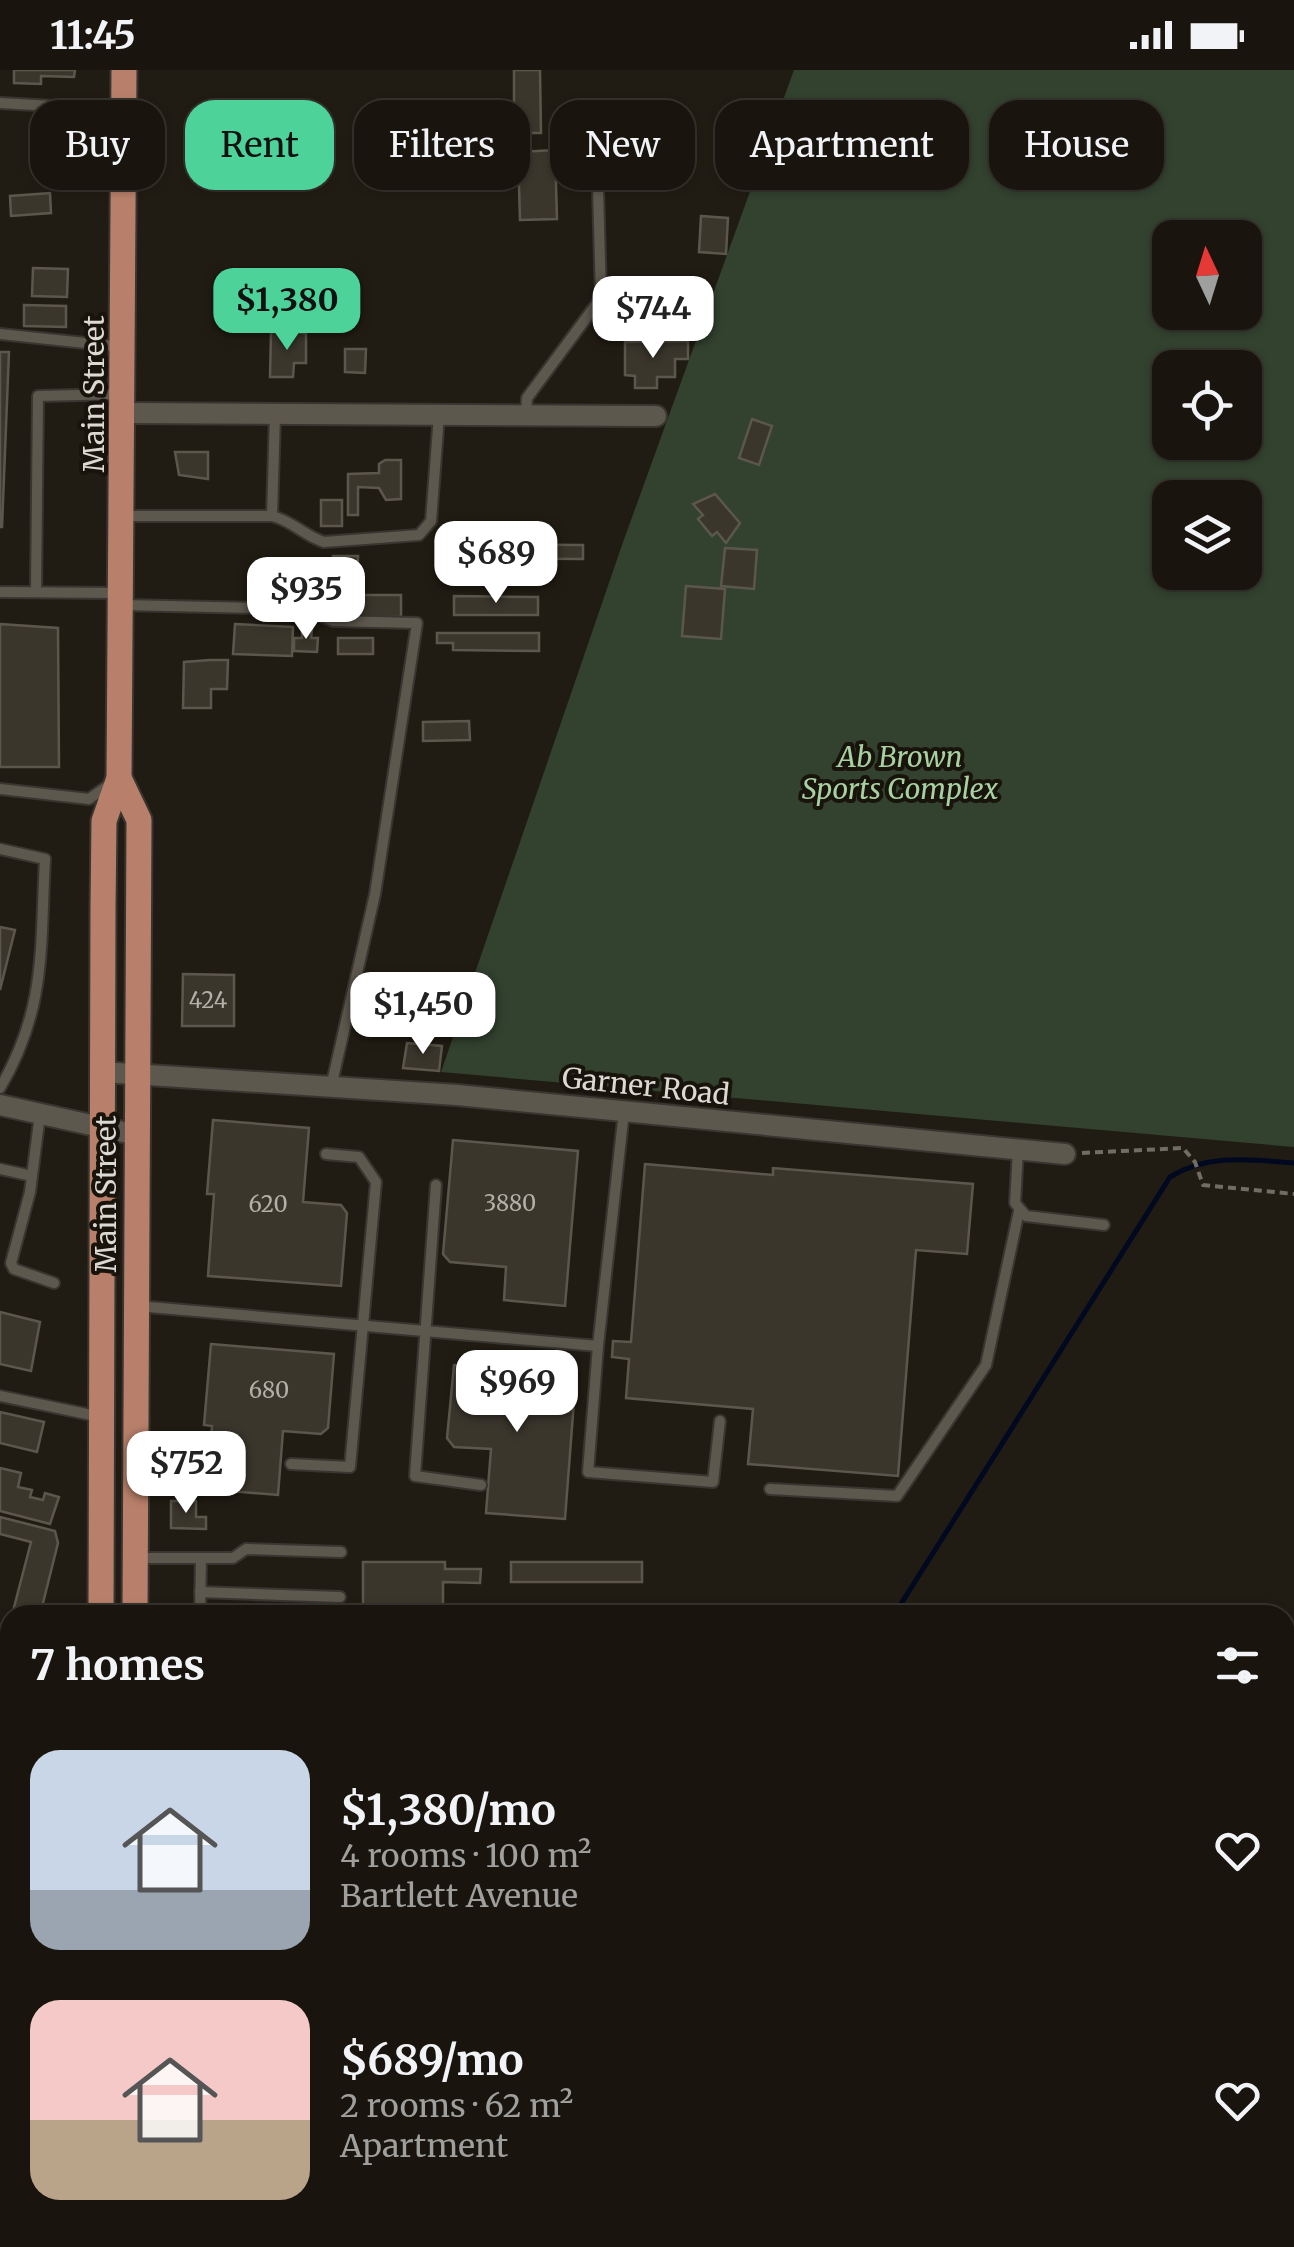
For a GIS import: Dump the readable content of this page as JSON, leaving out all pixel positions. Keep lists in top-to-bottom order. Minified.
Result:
{"streets":{"main road":["Main Street"],"street":["Garner Road"]},"crossings":[["Main Street","Garner Road"]],"parks":["Ab Brown Sports Complex"],"house_numbers":["424","3880","620","680"],"north":"top","page":{"status":"11:45","chip":["Buy","Rent","Filters","New","Apartment","House"],"price":["$1,380","$744","$689","$935","$1,450","$969","$752"],"heading":"7 homes","list":[{"name":"$1,380/mo","note":"4 rooms · 100 m² · Bartlett Avenue"},{"name":"$689/mo","note":"2 rooms · 62 m² · Apartment"}]}}
